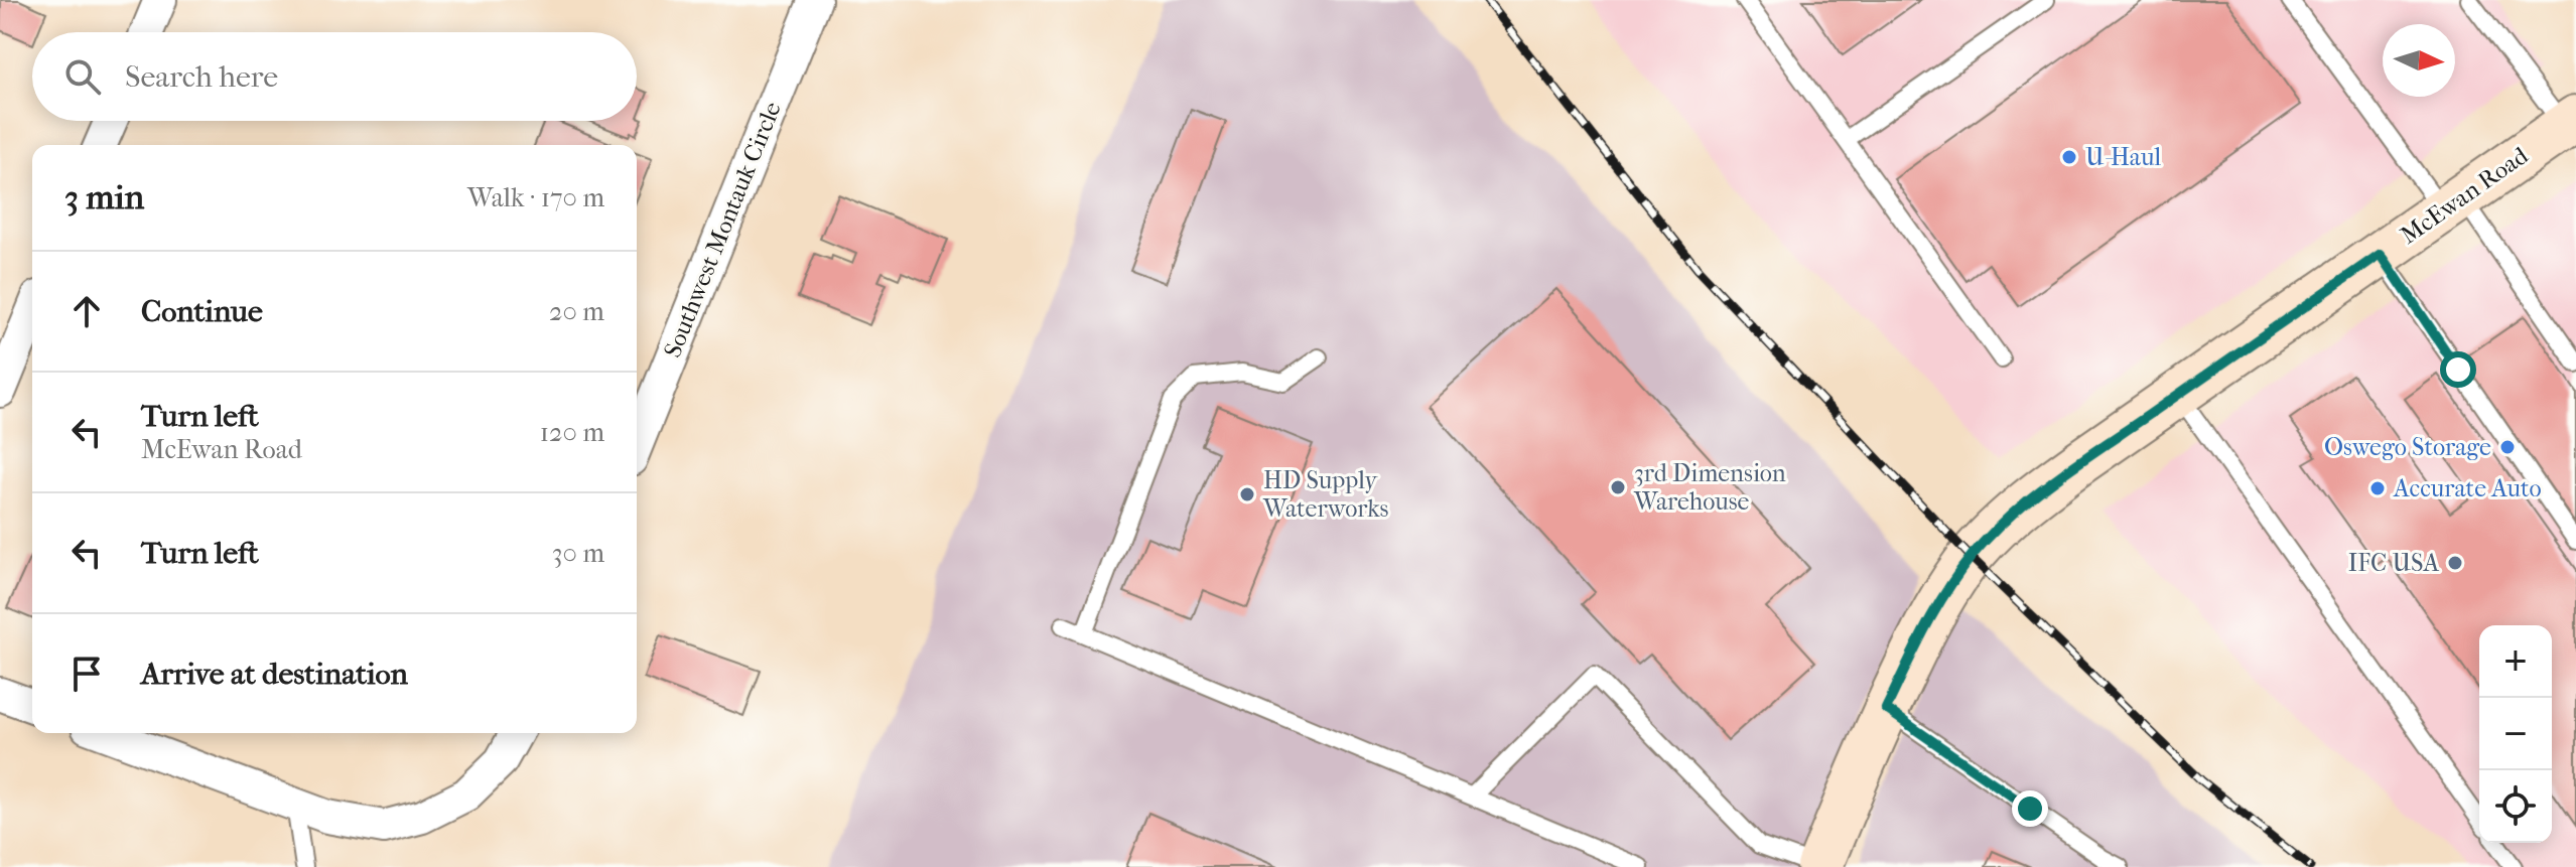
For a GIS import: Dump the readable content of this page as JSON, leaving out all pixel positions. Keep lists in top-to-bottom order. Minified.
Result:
{"streets":{"street":["McEwan Road","Southwest Montauk Circle"]},"places":["U-Haul","Oswego Storage","3rd Dimension Warehouse","Accurate Auto","HD Supply Waterworks","IFC USA"],"north":"right","page":{"search":"Search here","heading":["3 min","Walk · 170 m"],"list":[["Continue","20 m"],["Turn left","McEwan Road","120 m"],["Turn left","30 m"],"Arrive at destination"],"map_buttons":["+","−"]}}
